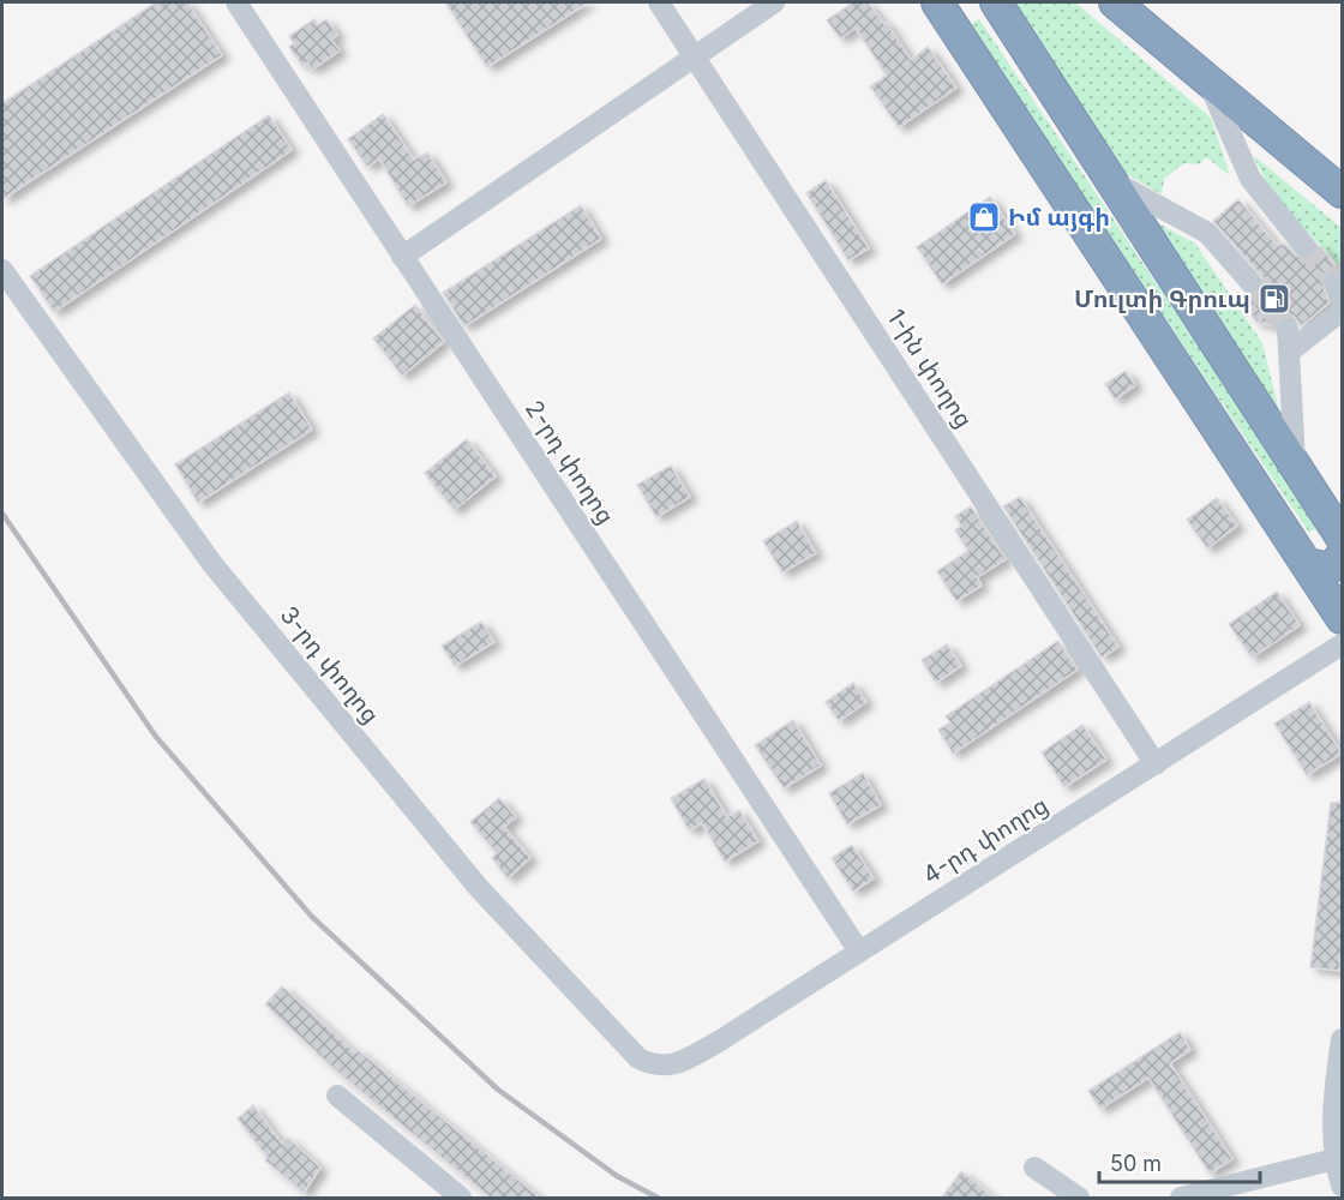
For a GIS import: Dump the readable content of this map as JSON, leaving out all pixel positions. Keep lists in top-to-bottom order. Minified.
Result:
{"streets":{"street":["1-ին փողոց","2-րդ փողոց","3-րդ փողոց","4-րդ փողոց"]},"crossings":[["1-ին փողոց","4-րդ փողոց"],["2-րդ փողոց","4-րդ փողոց"],["3-րդ փողոց","4-րդ փողոց"]],"places":{"shop":["Իմ այգի"],"fuel station":["Մուլտի Գրուպ"]},"scale_bar":"50 m"}
